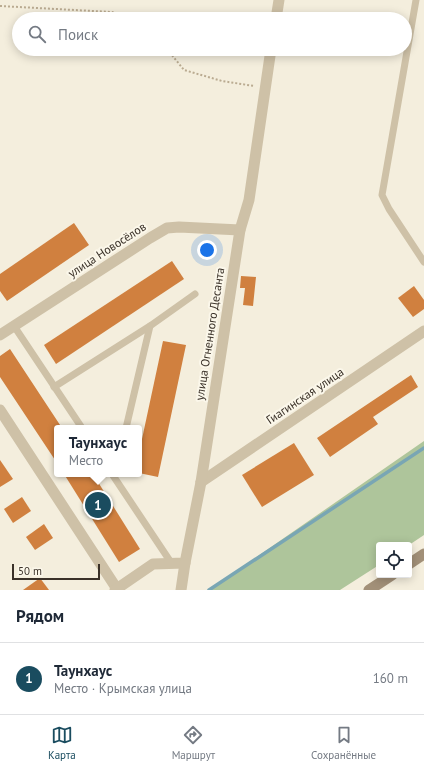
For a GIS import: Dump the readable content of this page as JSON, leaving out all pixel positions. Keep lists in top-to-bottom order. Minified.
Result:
{"streets":{"street":["улица Новосёлов","улица Огненного Десанта","Гиагинская улица"]},"crossings":[["улица Новосёлов","улица Огненного Десанта"],["улица Огненного Десанта","Гиагинская улица"]],"scale_bar":"50 m","page":{"search":"Поиск","popup":["Таунхаус","Место"],"pins":"1","scale":"50 m","heading":"Рядом","list":[{"mark":"1","name":"Таунхаус","note":"Место · Крымская улица","value":"160 m"}],"nav":["Карта","Маршрут","Сохранённые"]}}
